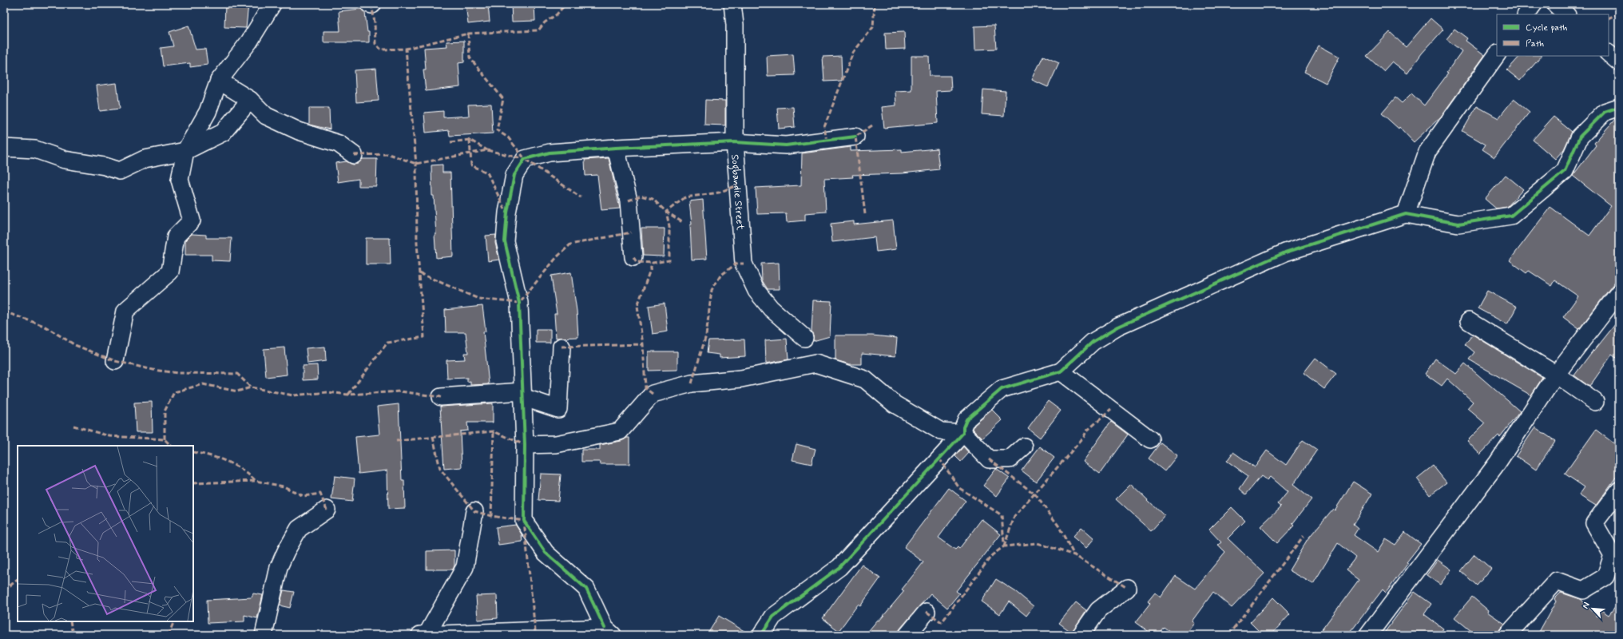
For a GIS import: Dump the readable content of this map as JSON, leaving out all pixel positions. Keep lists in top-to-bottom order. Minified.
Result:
{"streets":{"street":["Sogbandie Street"]},"legend":["Cycle path","Path"],"north":"top left"}
